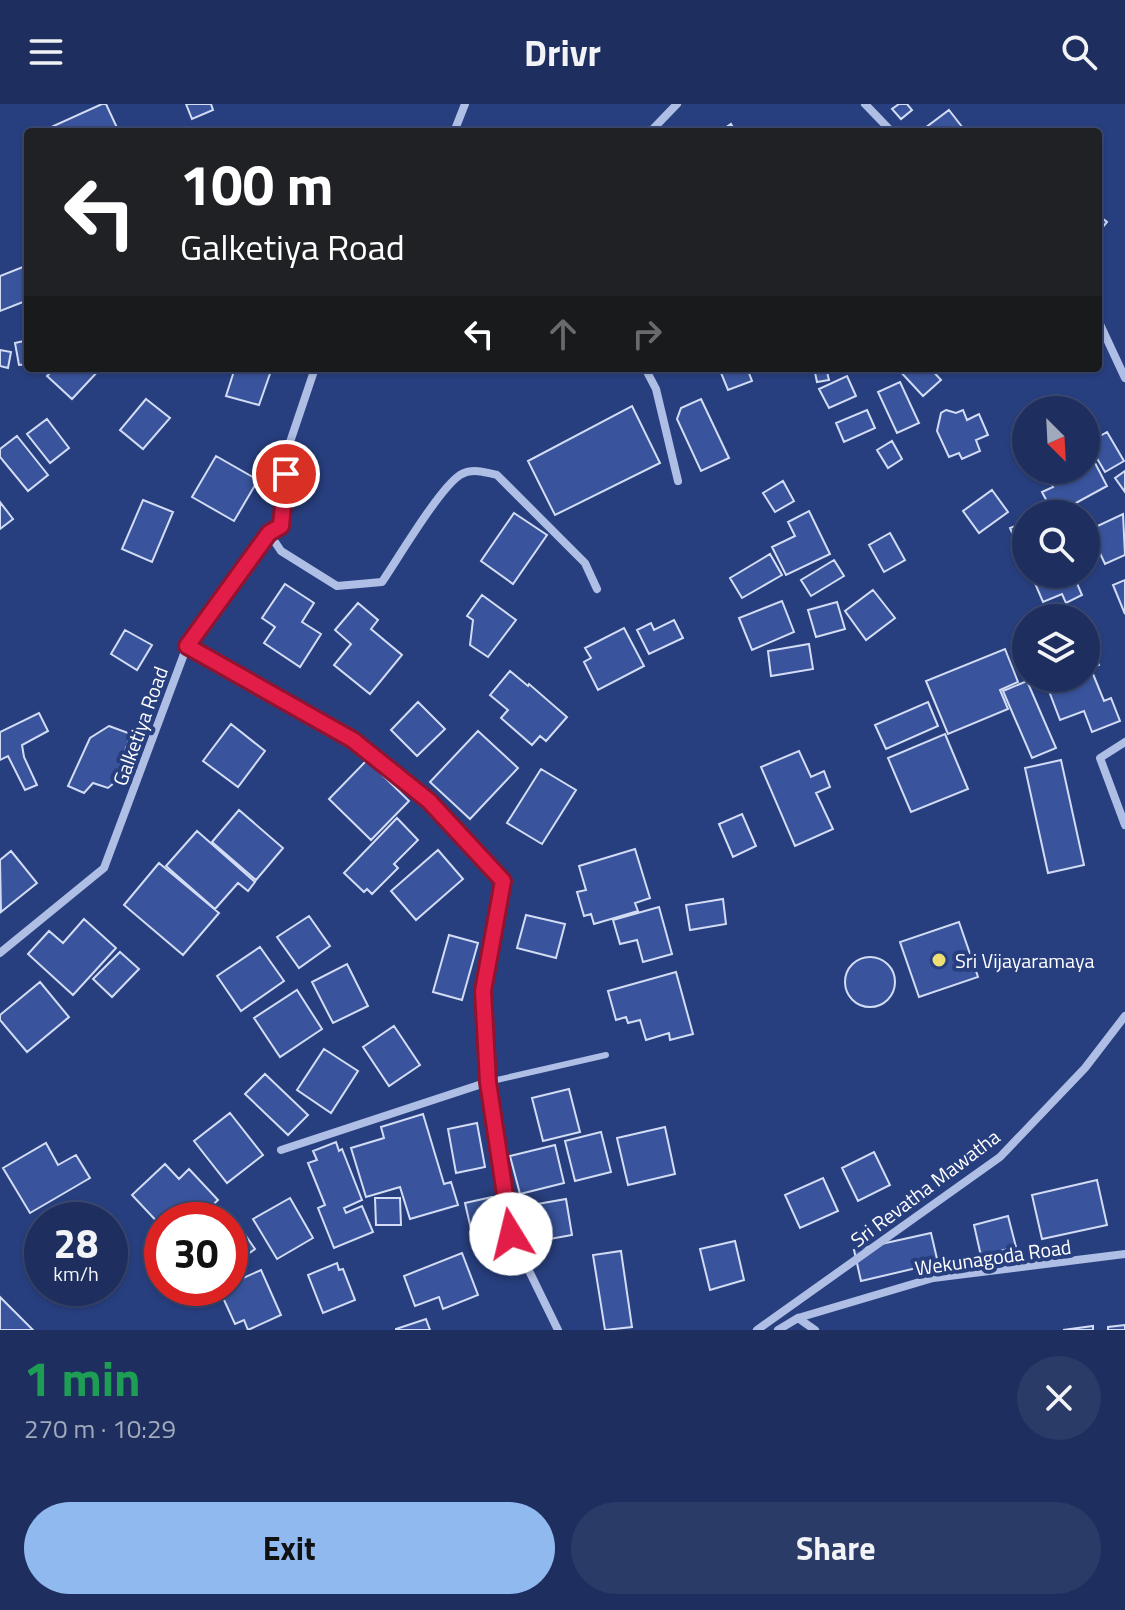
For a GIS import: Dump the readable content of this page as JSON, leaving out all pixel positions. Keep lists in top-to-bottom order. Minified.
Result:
{"streets":{"street":["Galketiya Road","Sri Revatha Mawatha","Wekunagoda Road"]},"places":["Sri Vijayaramaya"],"north":"bottom right","page":{"header":"Drivr","turn":["100 m","Galketiya Road"],"speed":"28 km/h","limit":"30","heading":["1 min","270 m · 10:29"],"buttons":["Exit","Share"]}}
